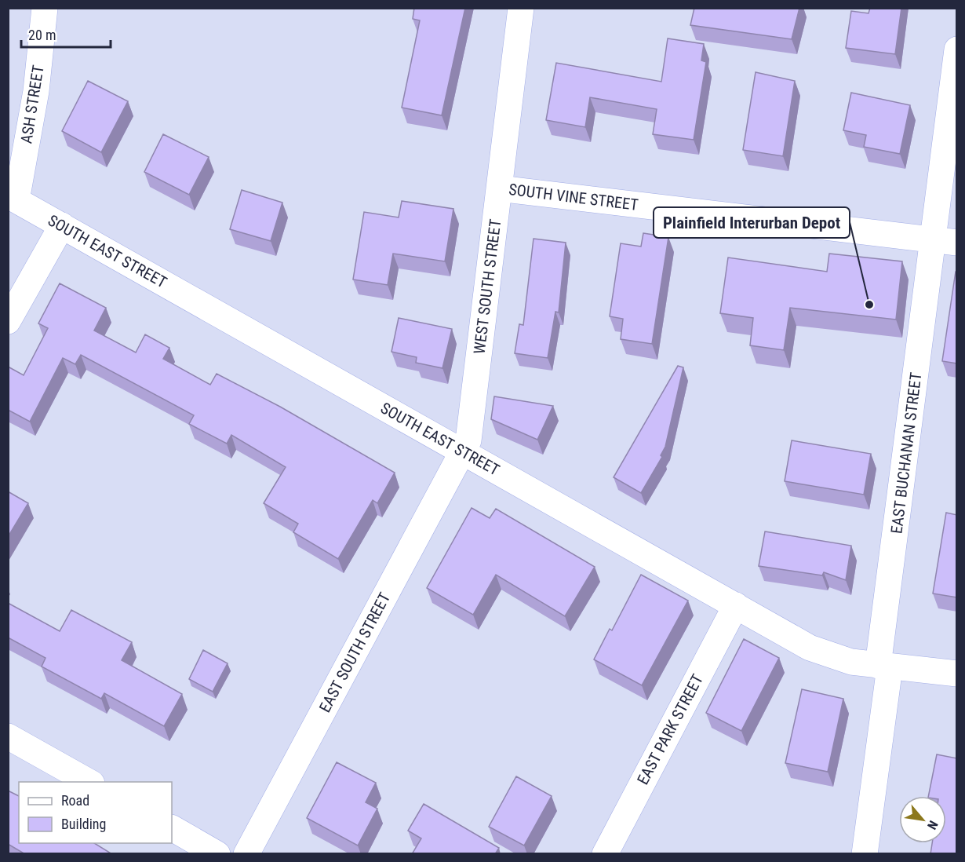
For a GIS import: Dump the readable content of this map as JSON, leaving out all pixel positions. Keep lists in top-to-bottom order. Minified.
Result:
{"streets":{"street":["ASH STREET","SOUTH VINE STREET","SOUTH EAST STREET","WEST SOUTH STREET","EAST BUCHANAN STREET","EAST SOUTH STREET","EAST PARK STREET"]},"crossings":[["ASH STREET","SOUTH EAST STREET"],["SOUTH VINE STREET","WEST SOUTH STREET"],["SOUTH VINE STREET","EAST BUCHANAN STREET"],["SOUTH EAST STREET","WEST SOUTH STREET"],["SOUTH EAST STREET","EAST BUCHANAN STREET"],["SOUTH EAST STREET","EAST SOUTH STREET"],["SOUTH EAST STREET","EAST PARK STREET"],["WEST SOUTH STREET","EAST SOUTH STREET"]],"places":["Plainfield Interurban Depot"],"legend":["Road","Building"],"scale_bar":"20 m","north":"bottom right"}
